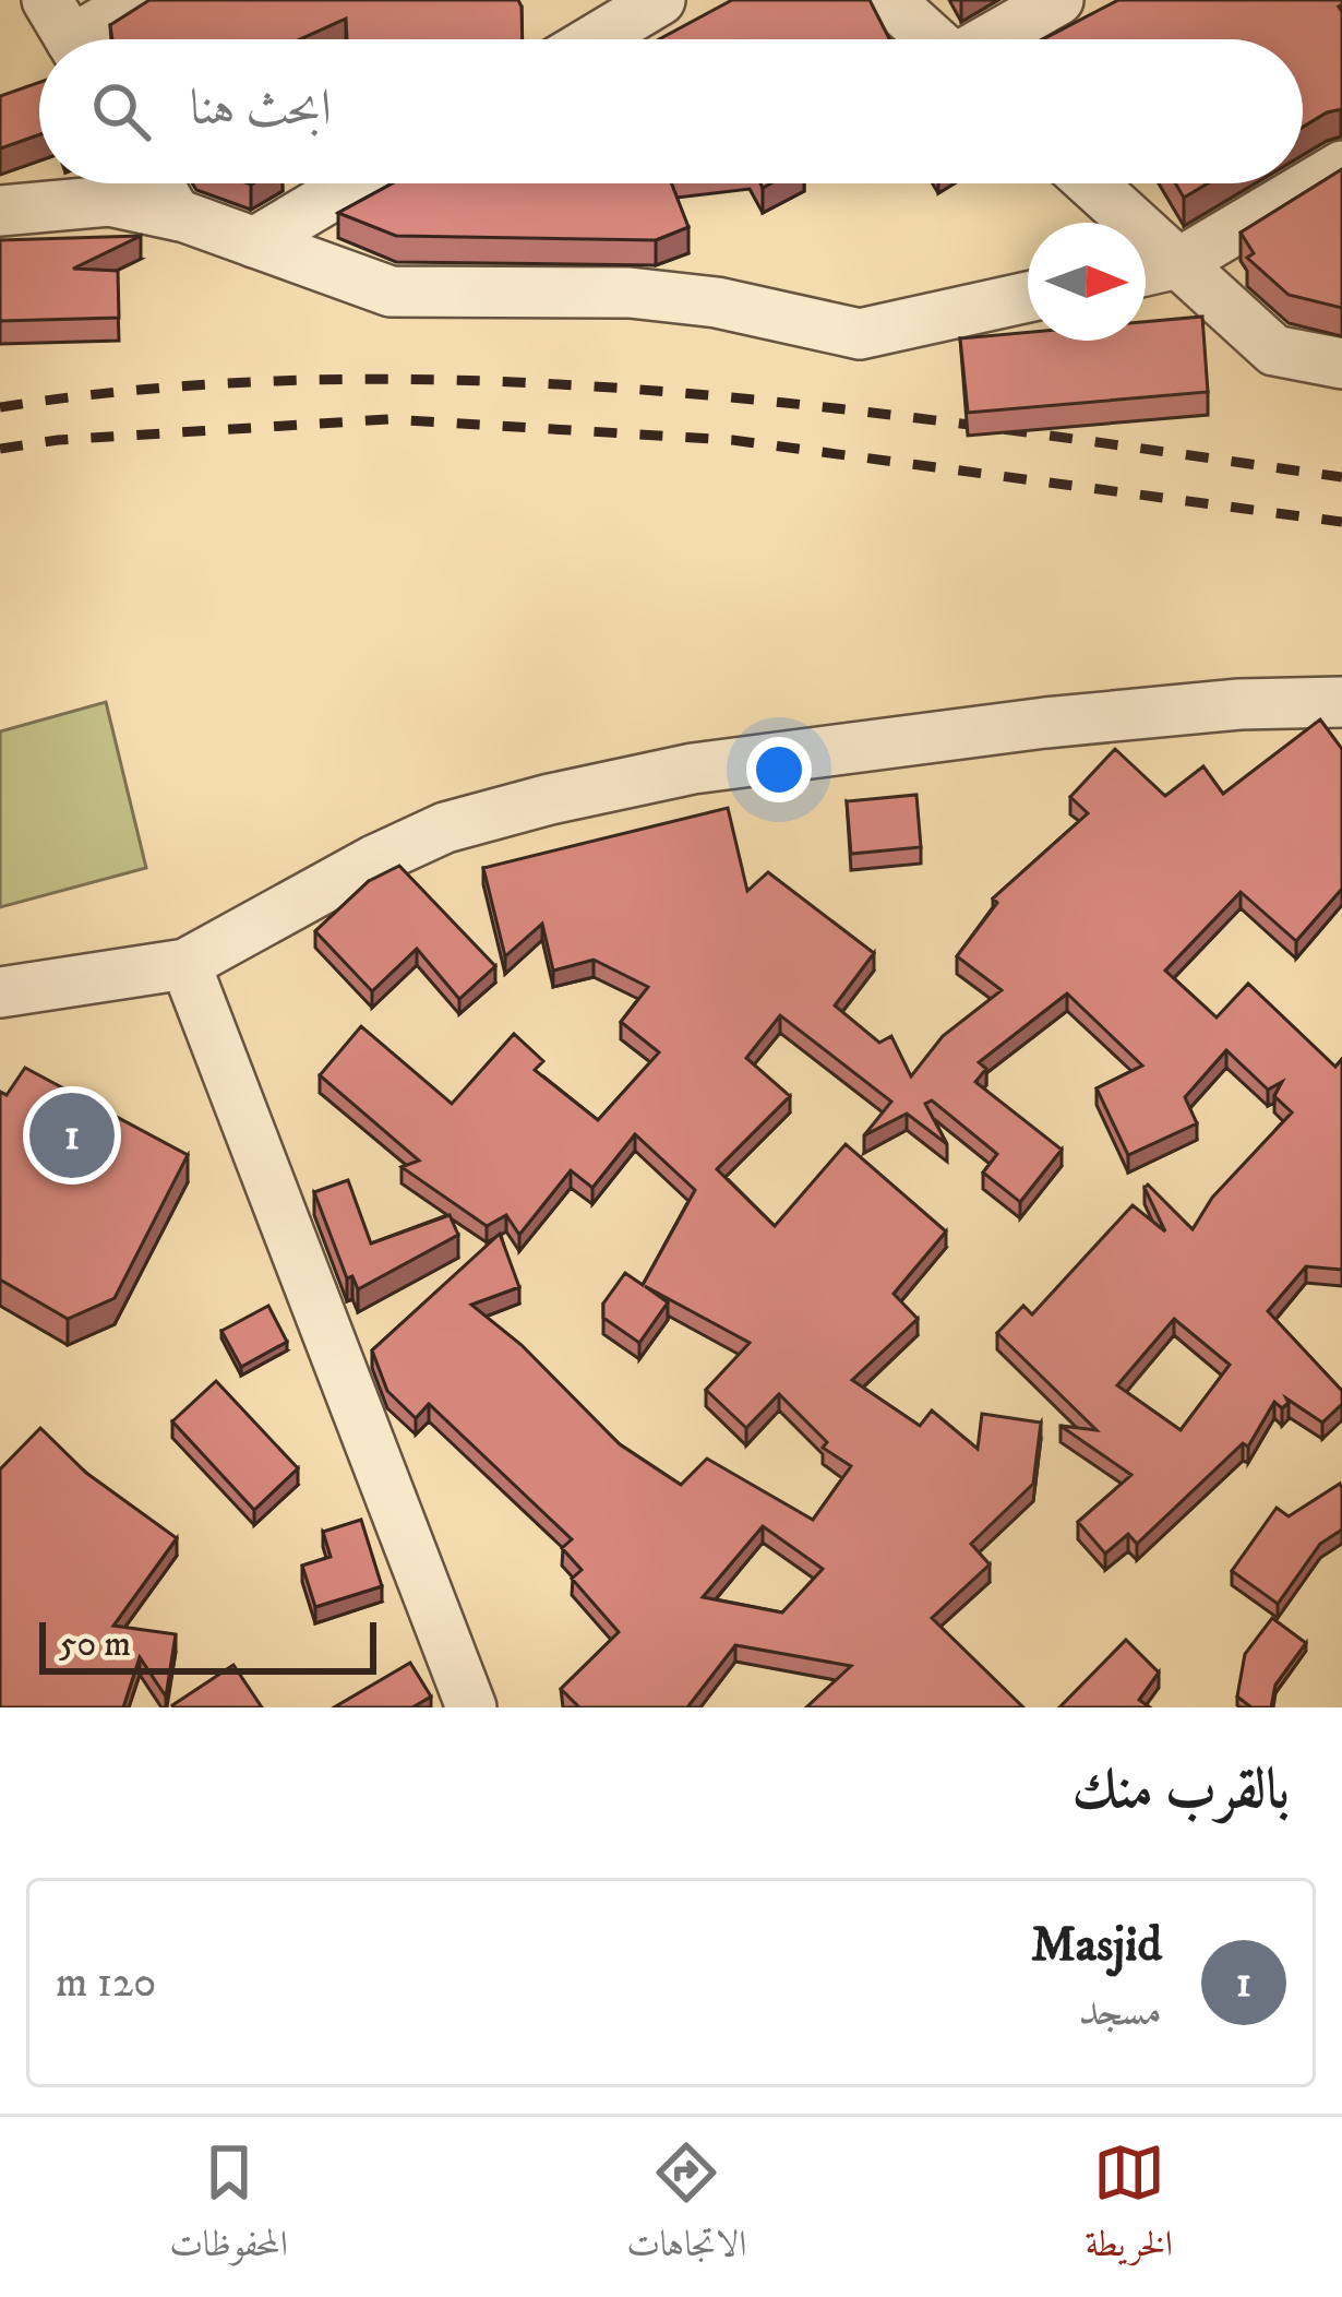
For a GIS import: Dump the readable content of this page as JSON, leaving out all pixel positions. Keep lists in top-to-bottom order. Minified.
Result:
{"scale_bar":"50 m","north":"right","page":{"search":"ابحث هنا","pins":"1","scale":"50 m","heading":"بالقرب منك","list":[{"mark":"1","name":"Masjid","note":"مسجد","value":"120 m"}],"nav":["الخريطة","الاتجاهات","المحفوظات"]}}
